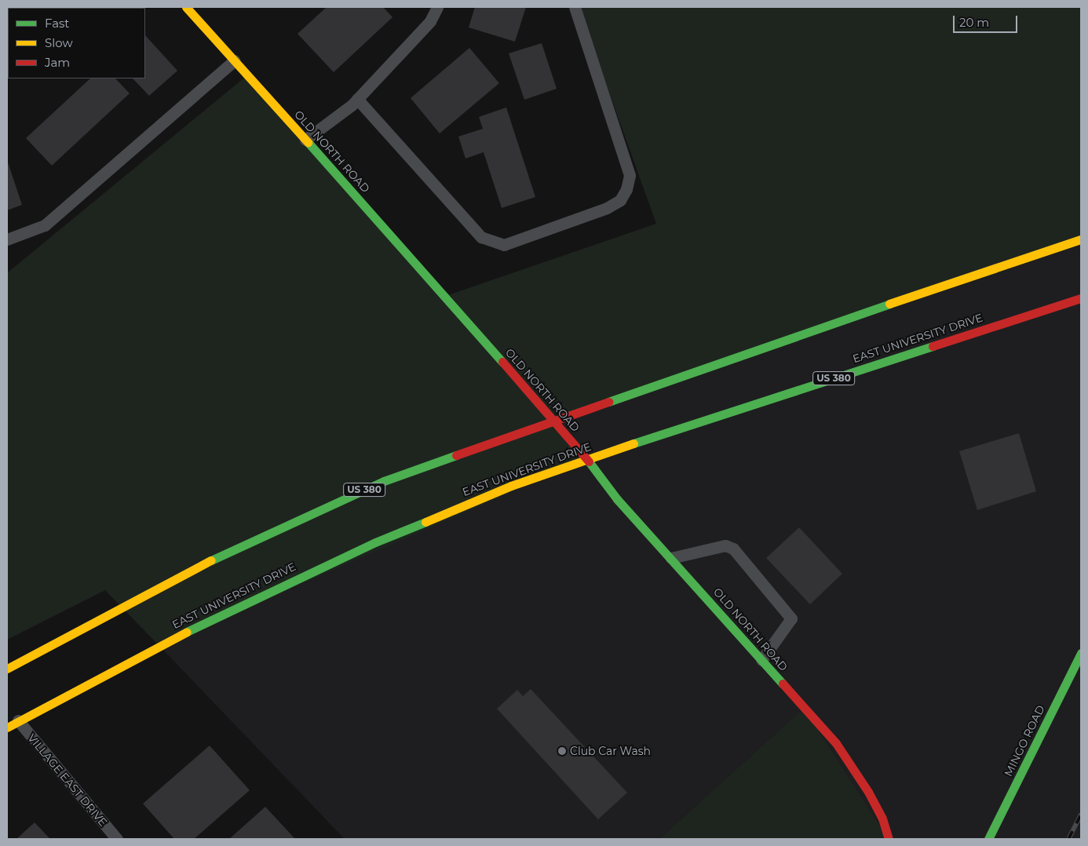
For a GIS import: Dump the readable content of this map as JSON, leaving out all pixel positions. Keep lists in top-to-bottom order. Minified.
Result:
{"streets":{"main road":["OLD NORTH ROAD","EAST UNIVERSITY DRIVE","US 380","MINGO ROAD"],"lane":["VILLAGE EAST DRIVE"]},"crossings":[["OLD NORTH ROAD","EAST UNIVERSITY DRIVE"],["OLD NORTH ROAD","US 380"],["EAST UNIVERSITY DRIVE","VILLAGE EAST DRIVE"]],"places":["Club Car Wash"],"legend":["Fast","Slow","Jam"],"scale_bar":"20 m"}
